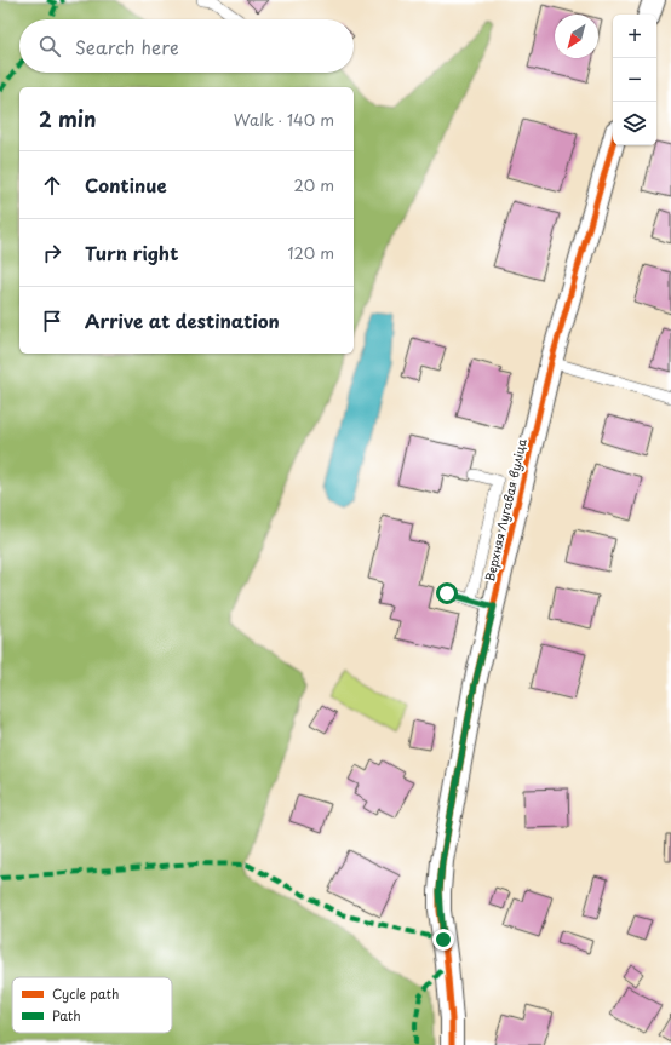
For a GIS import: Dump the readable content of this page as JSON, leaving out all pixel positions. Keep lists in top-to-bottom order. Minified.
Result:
{"streets":{"street":["Верхняя Лугавая вуліца"]},"legend":["Cycle path","Path"],"north":"bottom left","page":{"map_buttons":["+","−"],"search":"Search here","heading":["2 min","Walk · 140 m"],"list":[["Continue","20 m"],["Turn right","120 m"],"Arrive at destination"]}}
